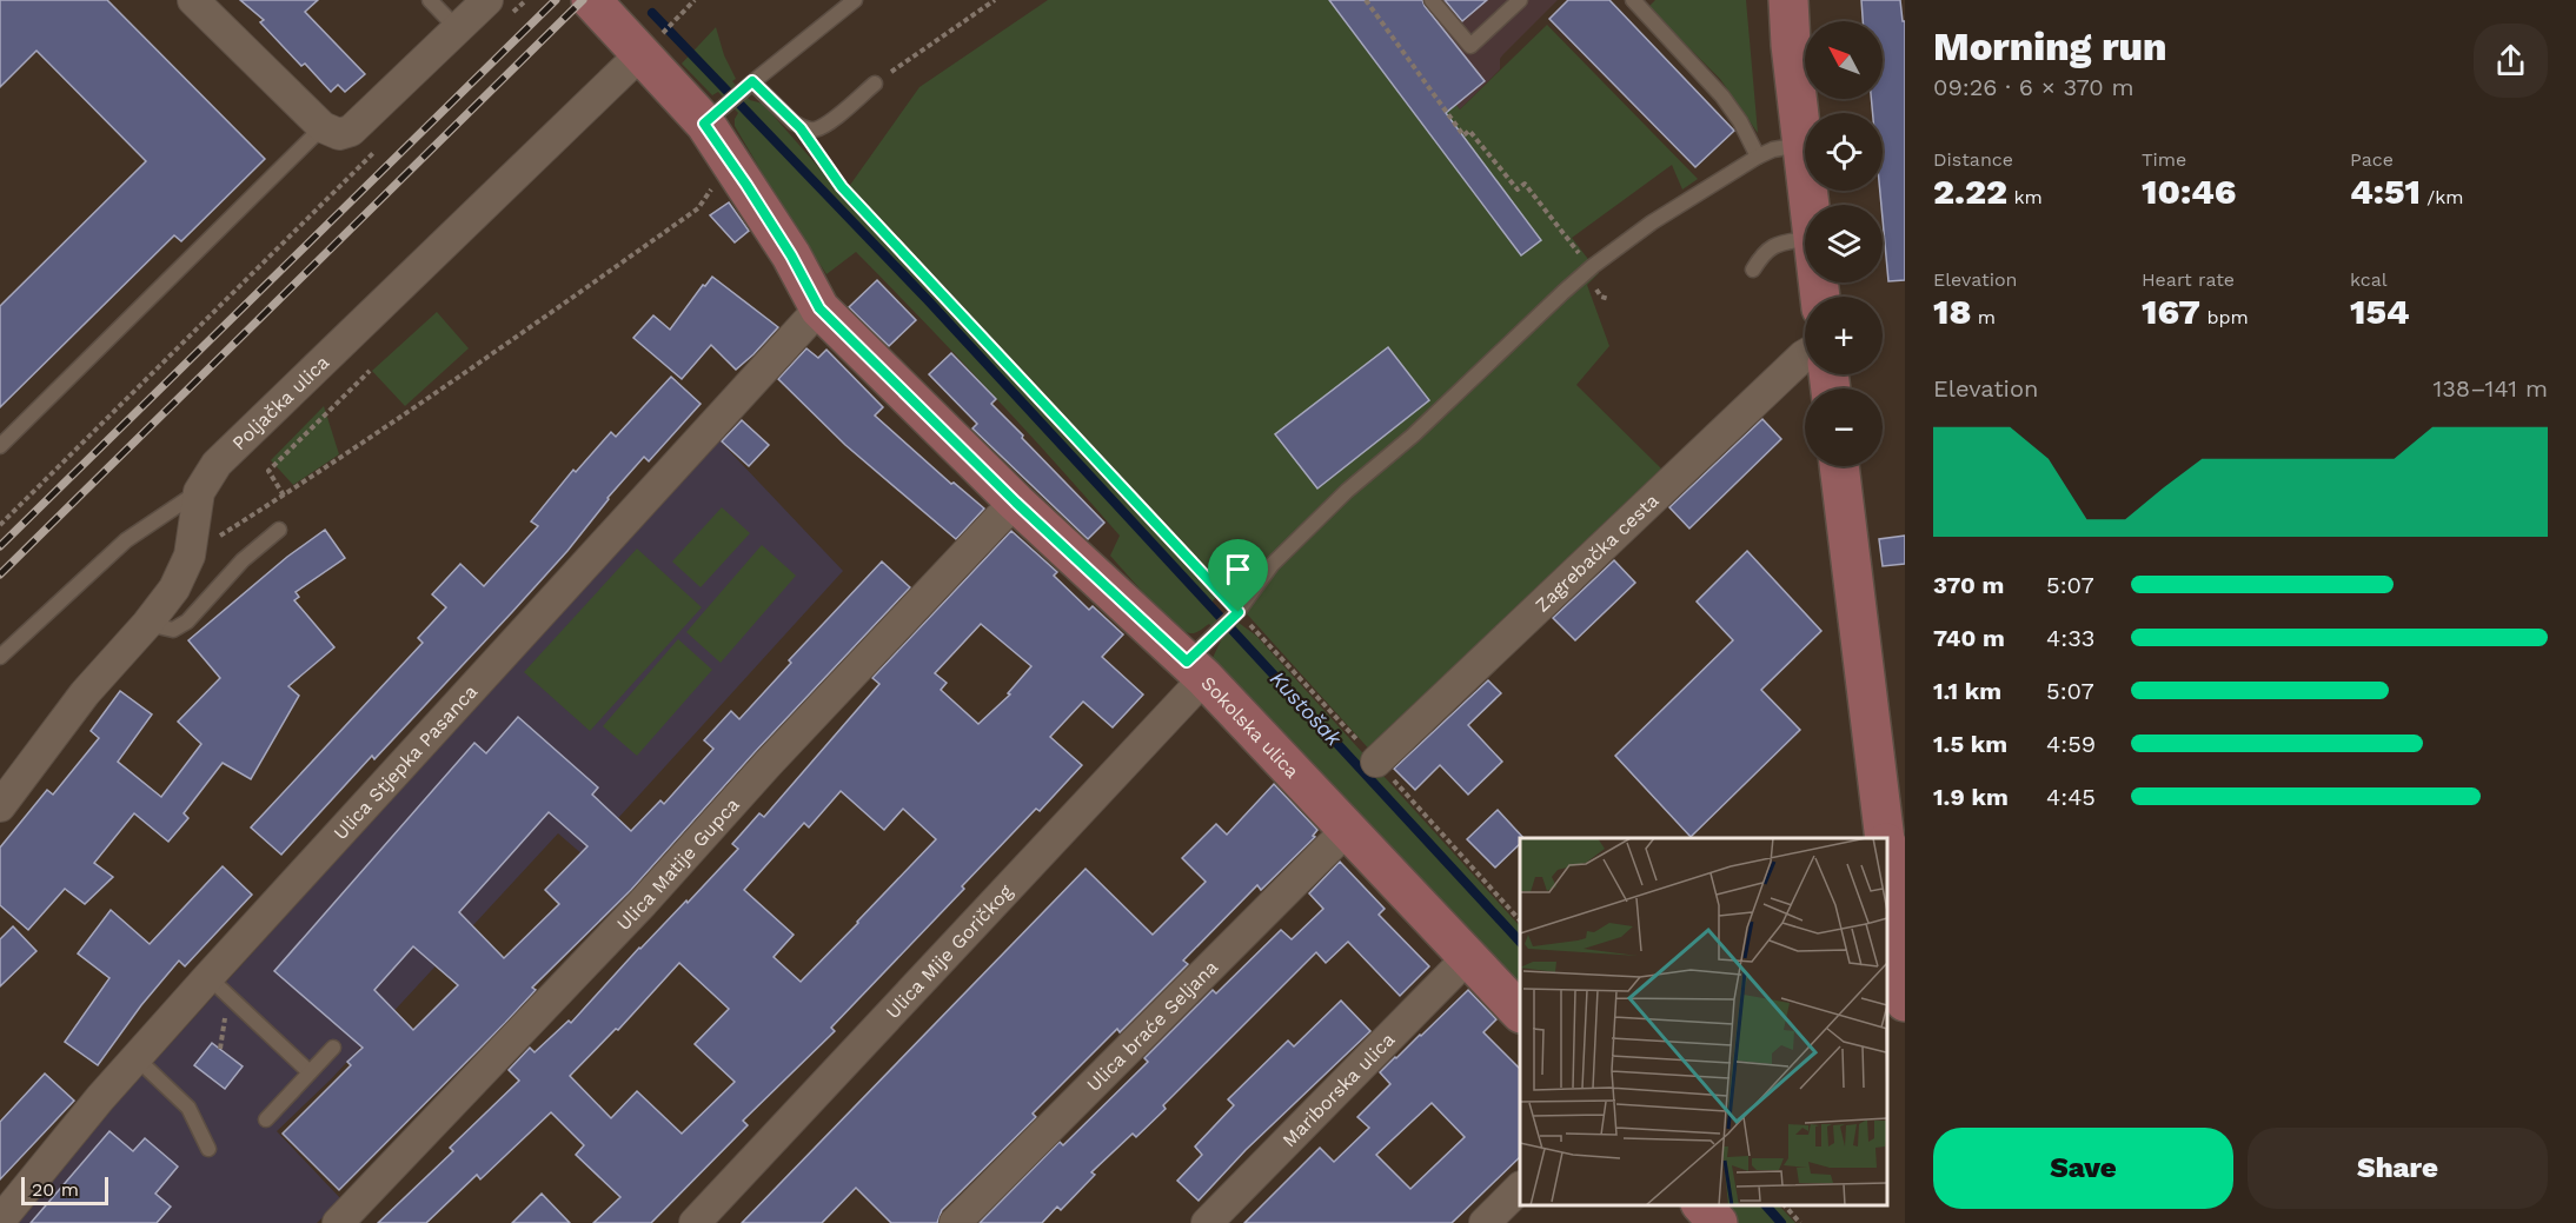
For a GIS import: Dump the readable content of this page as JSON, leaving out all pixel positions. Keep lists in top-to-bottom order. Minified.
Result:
{"streets":{"street":["Poljačka ulica","Zagrebačka cesta","Sokolska ulica","Ulica Stjepka Pasanca","Ulica Matije Gupca","Ulica Mije Goričkog","Ulica braće Seljana","Mariborska ulica"]},"crossings":[["Poljačka ulica","Sokolska ulica"],["Sokolska ulica","Ulica Stjepka Pasanca"],["Sokolska ulica","Ulica Matije Gupca"],["Sokolska ulica","Ulica Mije Goričkog"],["Sokolska ulica","Ulica braće Seljana"],["Sokolska ulica","Mariborska ulica"]],"water":["Kustošak"],"scale_bar":"20 m","north":"top left","page":{"heading":["Morning run","09:26 · 6 × 370 m"],"map_buttons":["+","−"],"stats":[["Distance","2.22 km"],["Time","10:46"],["Pace","4:51 /km"],["Elevation","18 m"],["Heart rate","167 bpm"],["kcal","154"]],"chart":["Elevation","138–141 m"],"list":[{"name":"370 m","note":"5:07"},{"name":"740 m","note":"4:33"},{"name":"1.1 km","note":"5:07"},{"name":"1.5 km","note":"4:59"},{"name":"1.9 km","note":"4:45"}],"buttons":["Save","Share"],"scale":"20 m"}}
